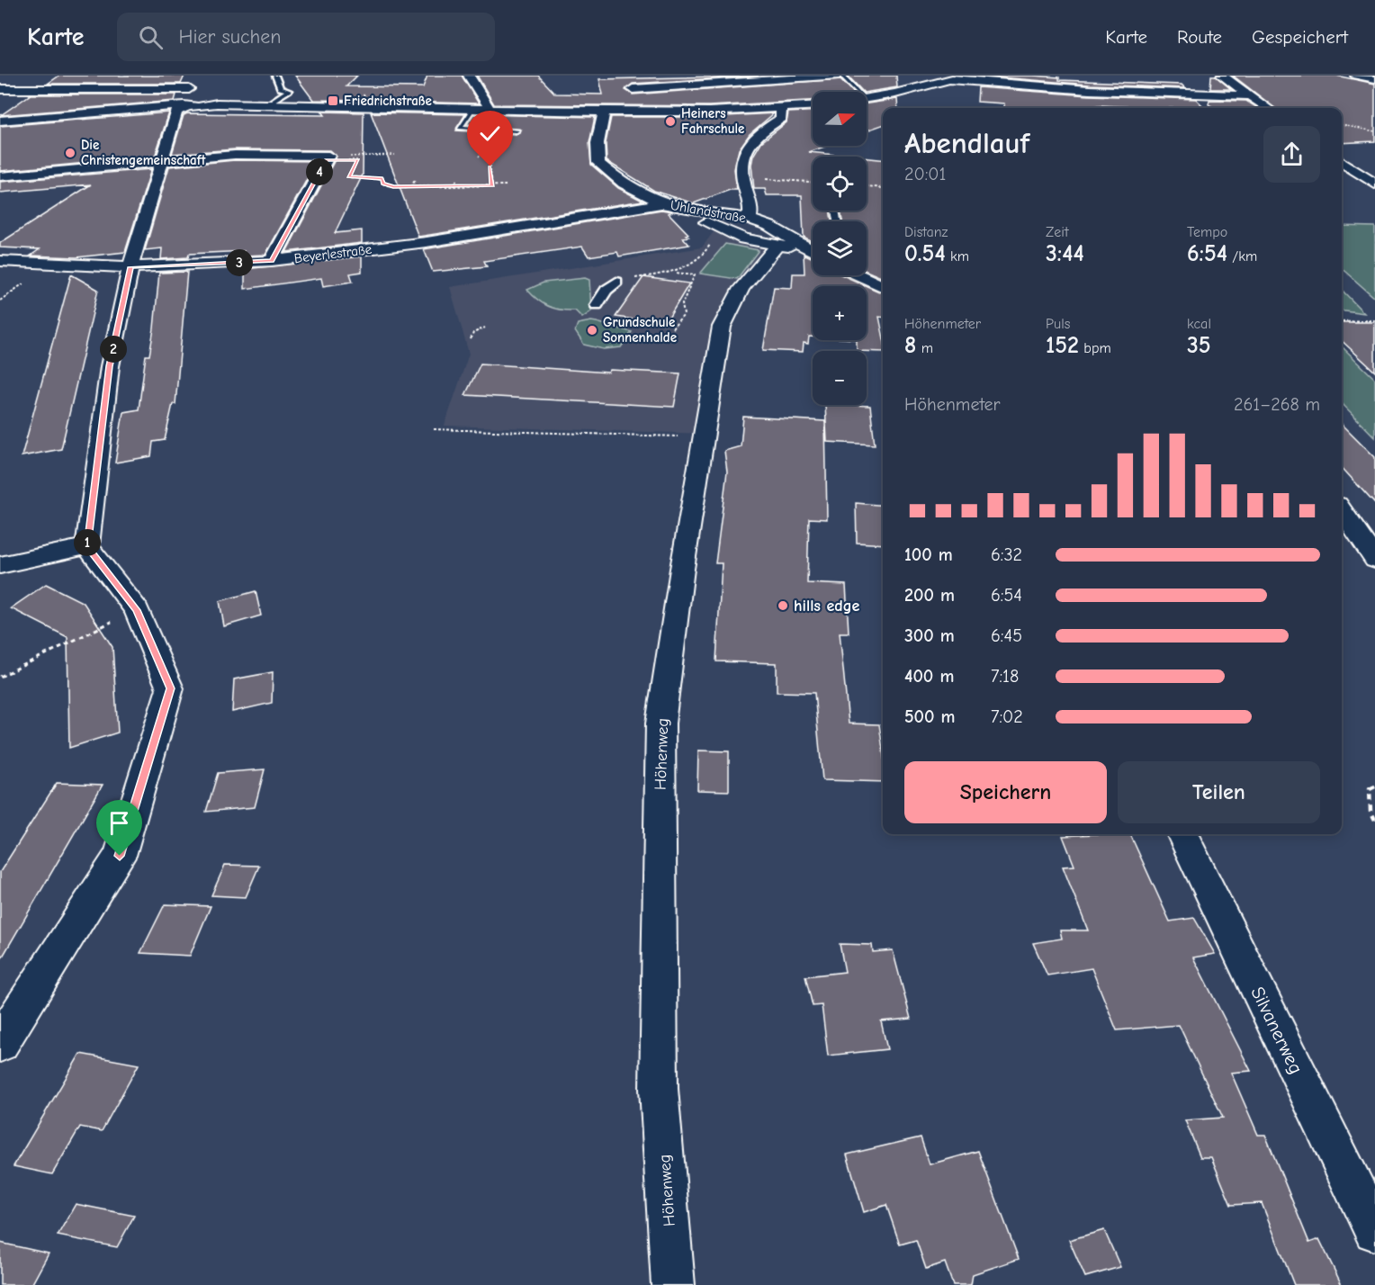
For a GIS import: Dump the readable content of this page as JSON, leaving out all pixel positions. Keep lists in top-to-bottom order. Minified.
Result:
{"streets":{"street":["Uhlandstraße","Beyerlestraße","Höhenweg","Silvanerweg"]},"crossings":[["Uhlandstraße","Beyerlestraße"],["Uhlandstraße","Höhenweg"]],"places":{"transit":["Friedrichstraße"],"other":["Heiners Fahrschule","Die Christengemeinschaft","Grundschule Sonnenhalde","hills edge"]},"north":"right","page":{"header":"Karte","search":"Hier suchen","nav":["Karte","Route","Gespeichert"],"map_buttons":["+","−"],"heading":["Abendlauf","20:01"],"pins":["4","3","2","1"],"stats":[["Distanz","0.54 km"],["Zeit","3:44"],["Tempo","6:54 /km"],["Höhenmeter","8 m"],["Puls","152 bpm"],["kcal","35"]],"chart":["Höhenmeter","261–268 m"],"list":[{"name":"100 m","note":"6:32"},{"name":"200 m","note":"6:54"},{"name":"300 m","note":"6:45"},{"name":"400 m","note":"7:18"},{"name":"500 m","note":"7:02"}],"buttons":["Speichern","Teilen"]}}
